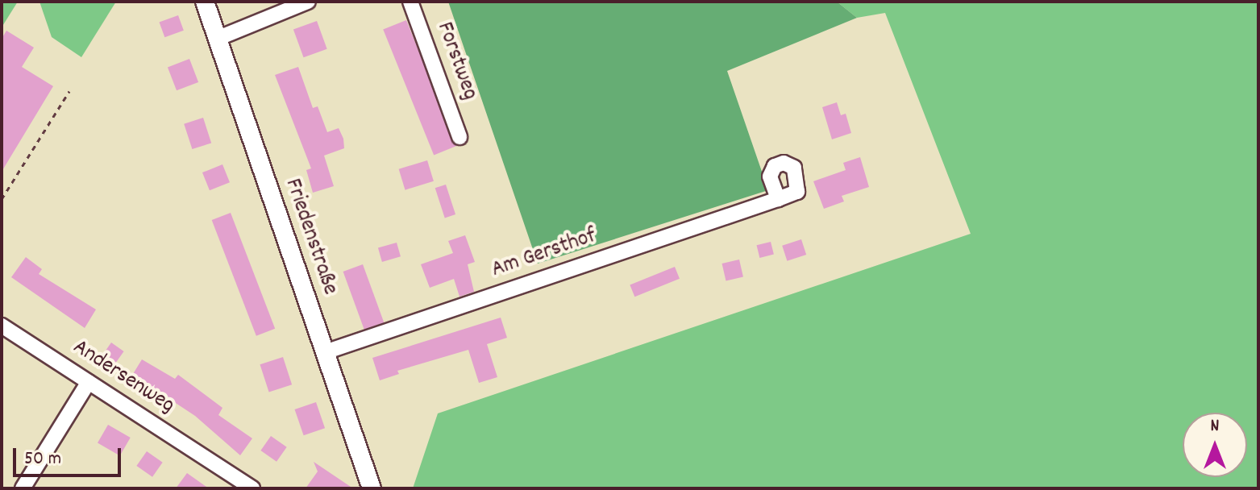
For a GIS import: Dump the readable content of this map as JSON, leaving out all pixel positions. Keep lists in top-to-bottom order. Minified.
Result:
{"streets":{"main road":["Friedenstraße"],"street":["Forstweg","Am Gersthof","Andersenweg"]},"crossings":[["Friedenstraße","Am Gersthof"]],"scale_bar":"50 m","north":"top"}
